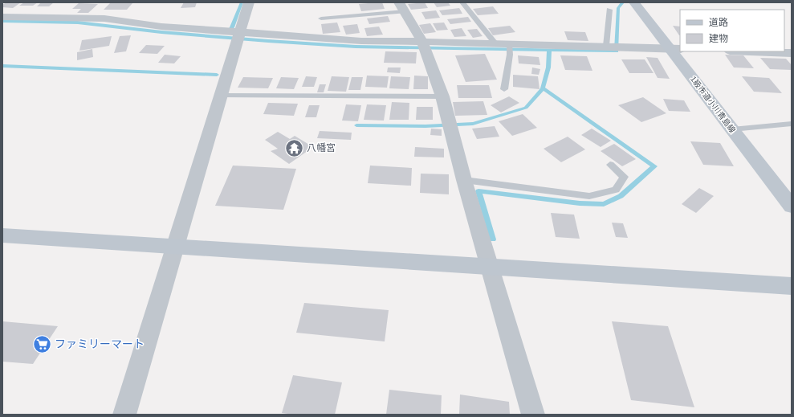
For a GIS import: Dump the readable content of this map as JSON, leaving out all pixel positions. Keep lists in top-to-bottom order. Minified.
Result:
{"streets":{"street":["1級市道小川青島線"]},"places":{"temple":["八幡宮"],"supermarket":["ファミリーマート"]},"legend":["道路","建物"]}
